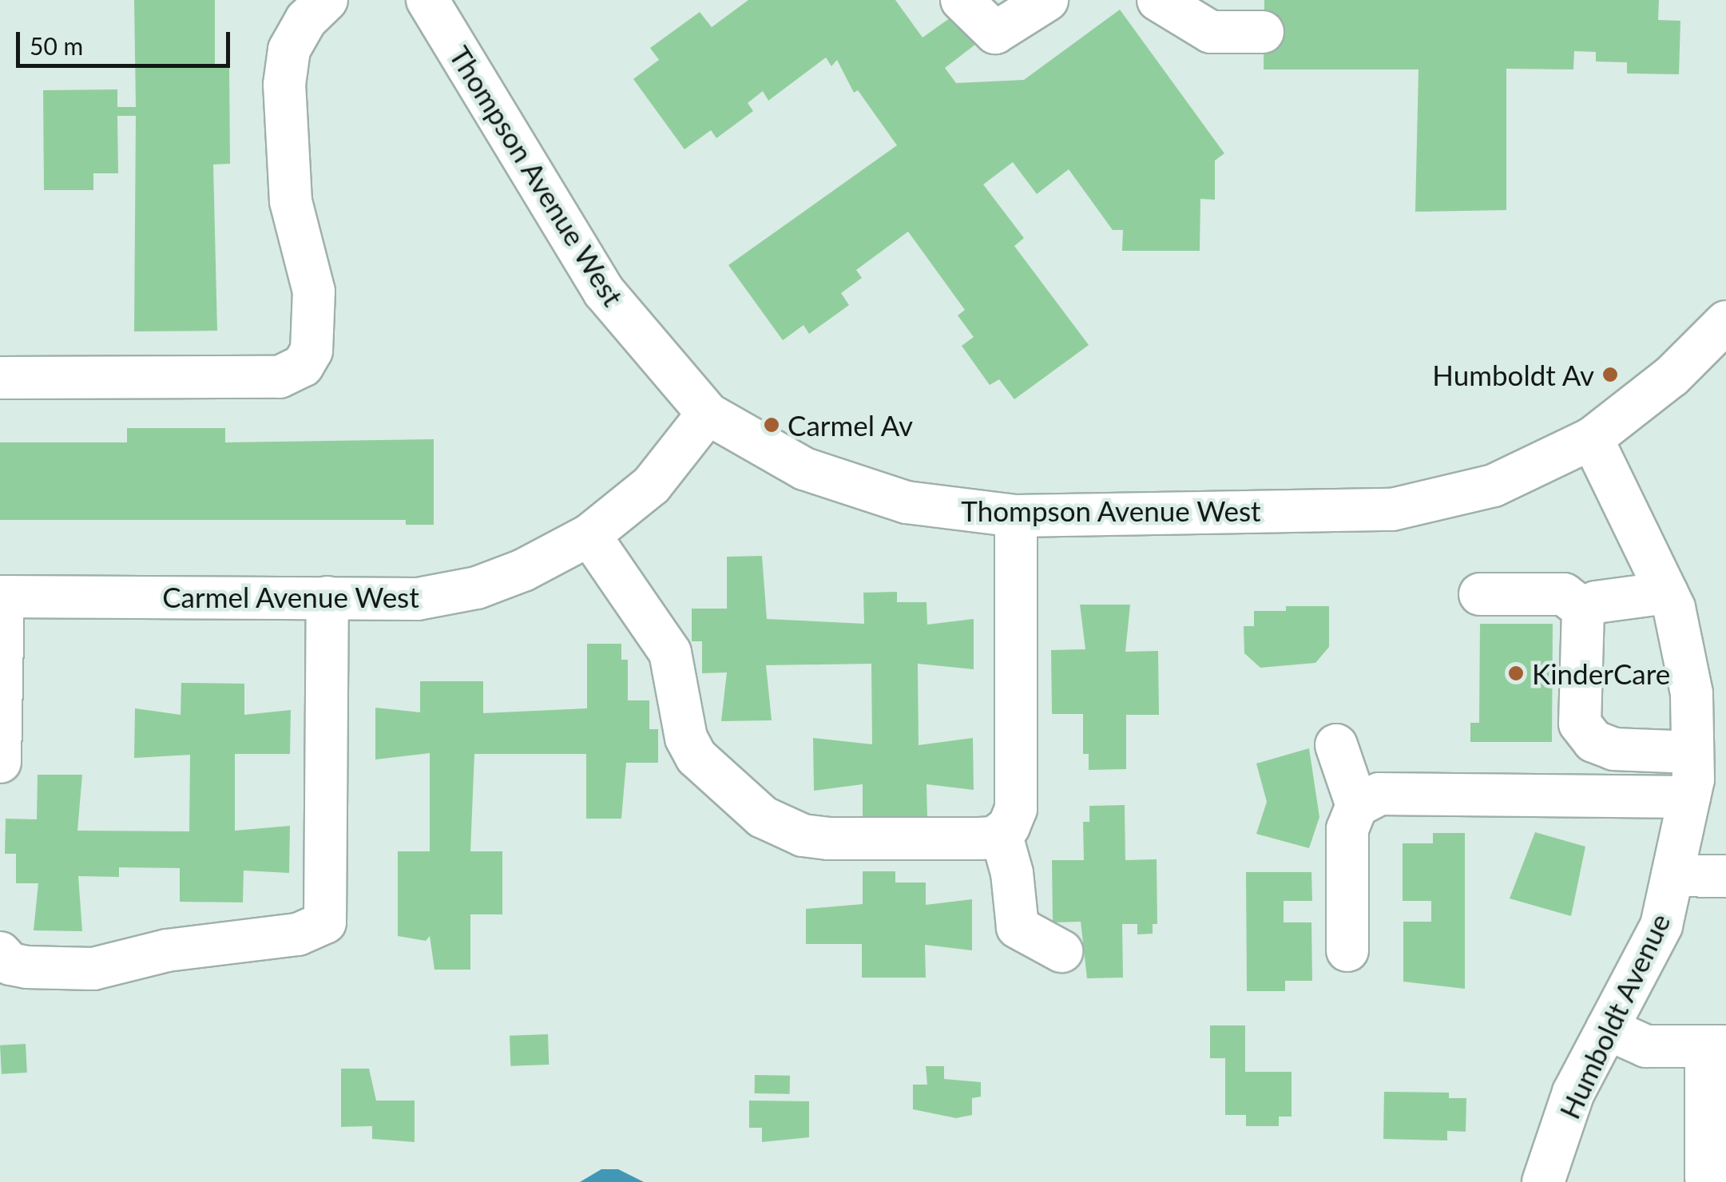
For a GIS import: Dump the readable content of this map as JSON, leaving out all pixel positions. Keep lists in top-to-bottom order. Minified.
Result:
{"streets":{"street":["Thompson Avenue West","Carmel Avenue West","Humboldt Avenue"]},"crossings":[["Thompson Avenue West","Carmel Avenue West"],["Thompson Avenue West","Humboldt Avenue"]],"places":["Humboldt Av","Carmel Av","KinderCare"],"scale_bar":"50 m"}
